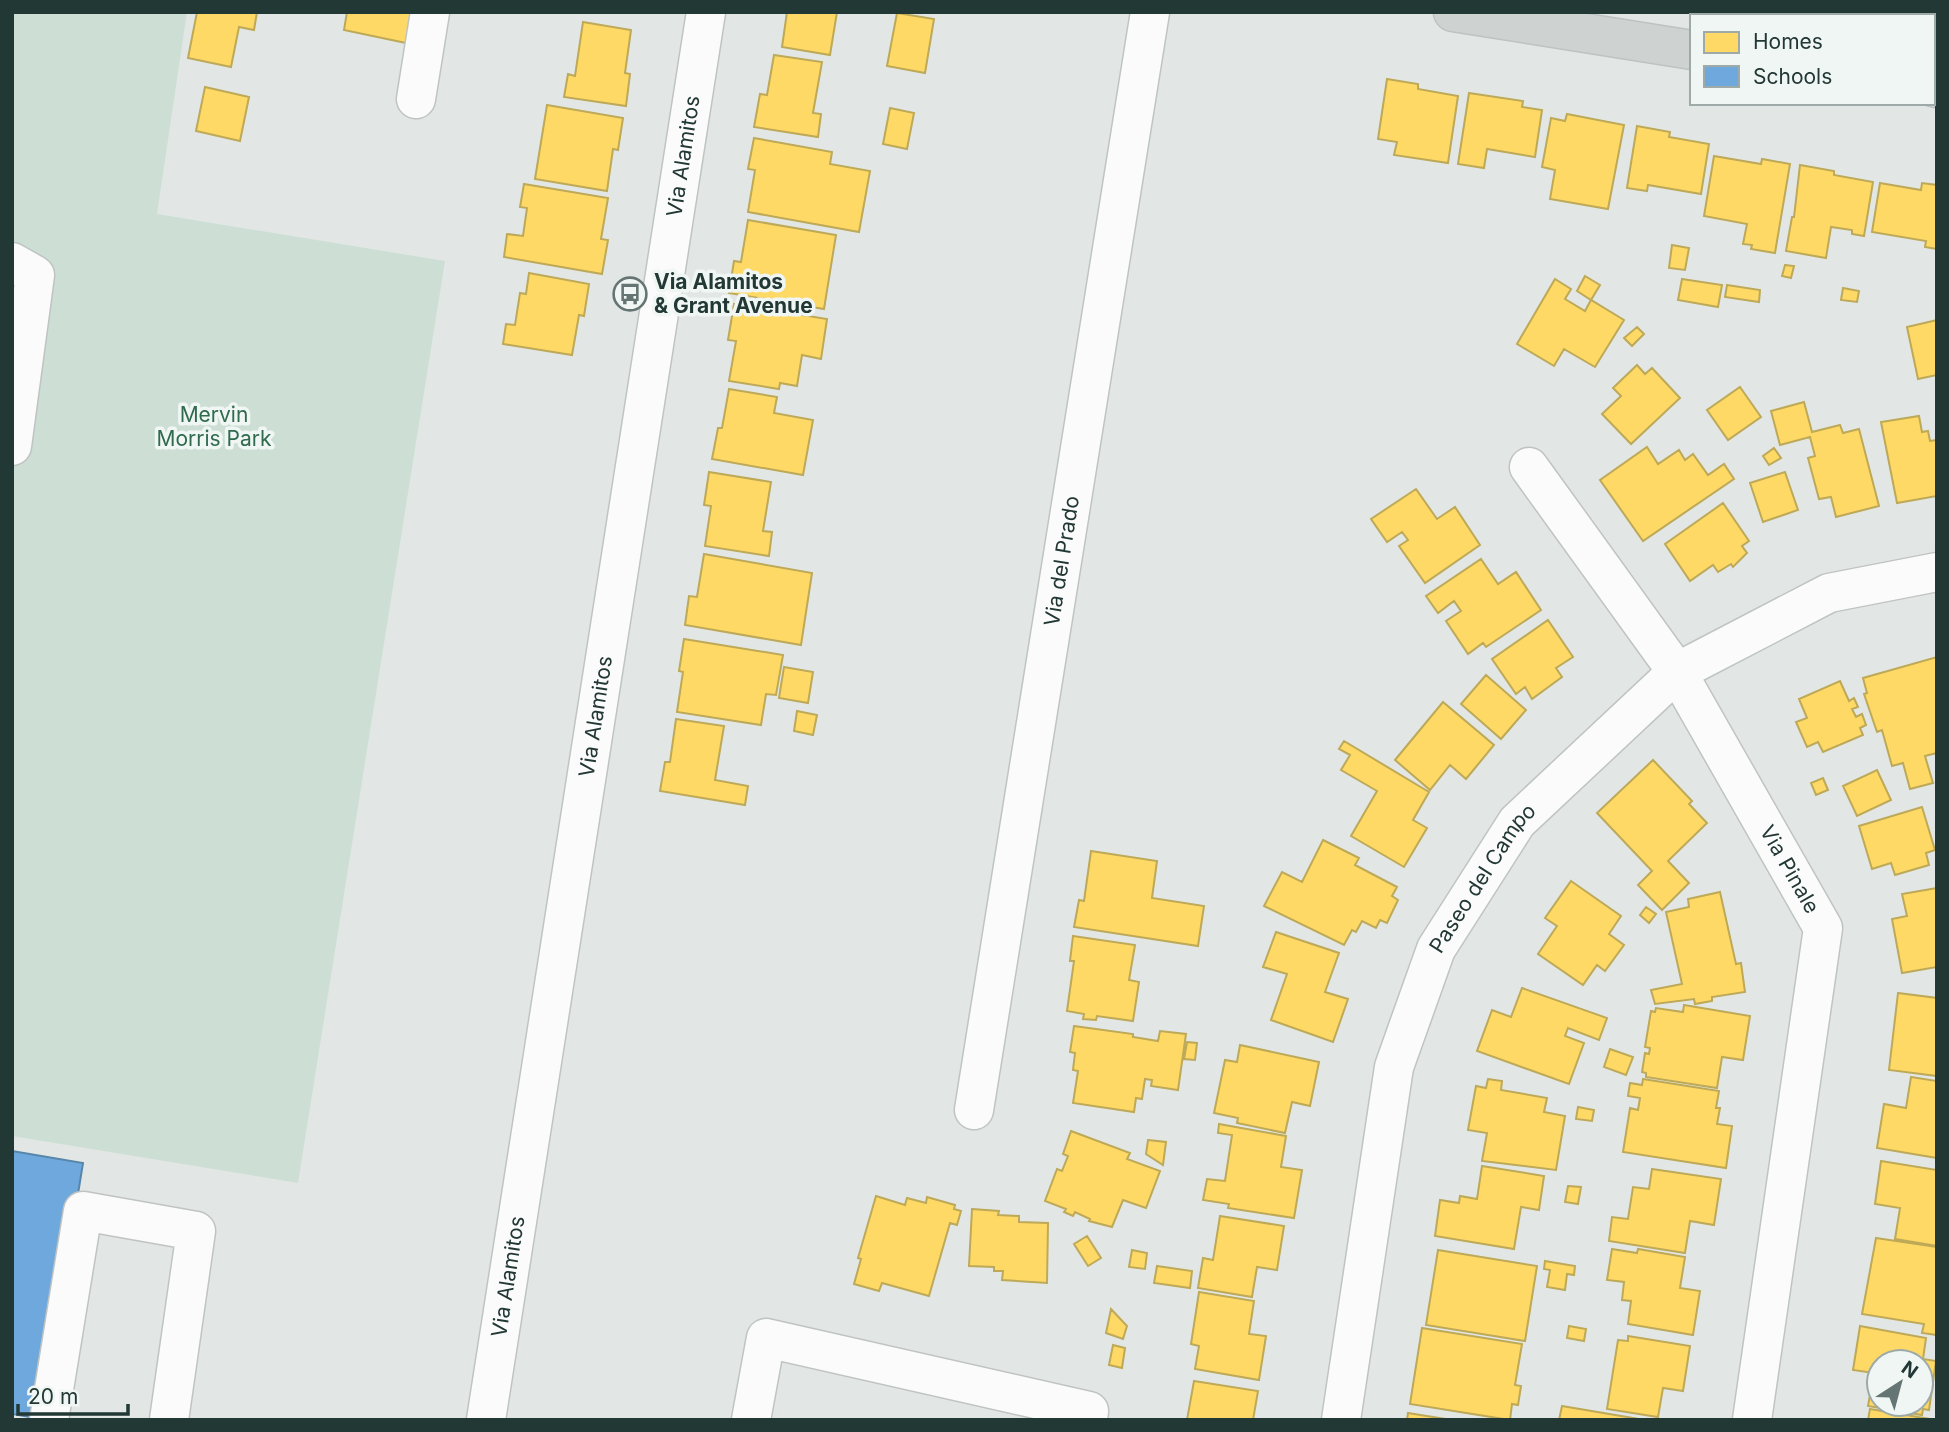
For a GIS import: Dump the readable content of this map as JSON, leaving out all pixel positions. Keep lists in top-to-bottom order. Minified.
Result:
{"streets":{"street":["Via Alamitos","Via del Prado","Via Pinale","Paseo del Campo"]},"crossings":[["Via Pinale","Paseo del Campo"]],"parks":["Mervin Morris Park"],"places":{"bus stop":["Via Alamitos & Grant Avenue"]},"legend":["Homes","Schools"],"scale_bar":"20 m","north":"top right"}
